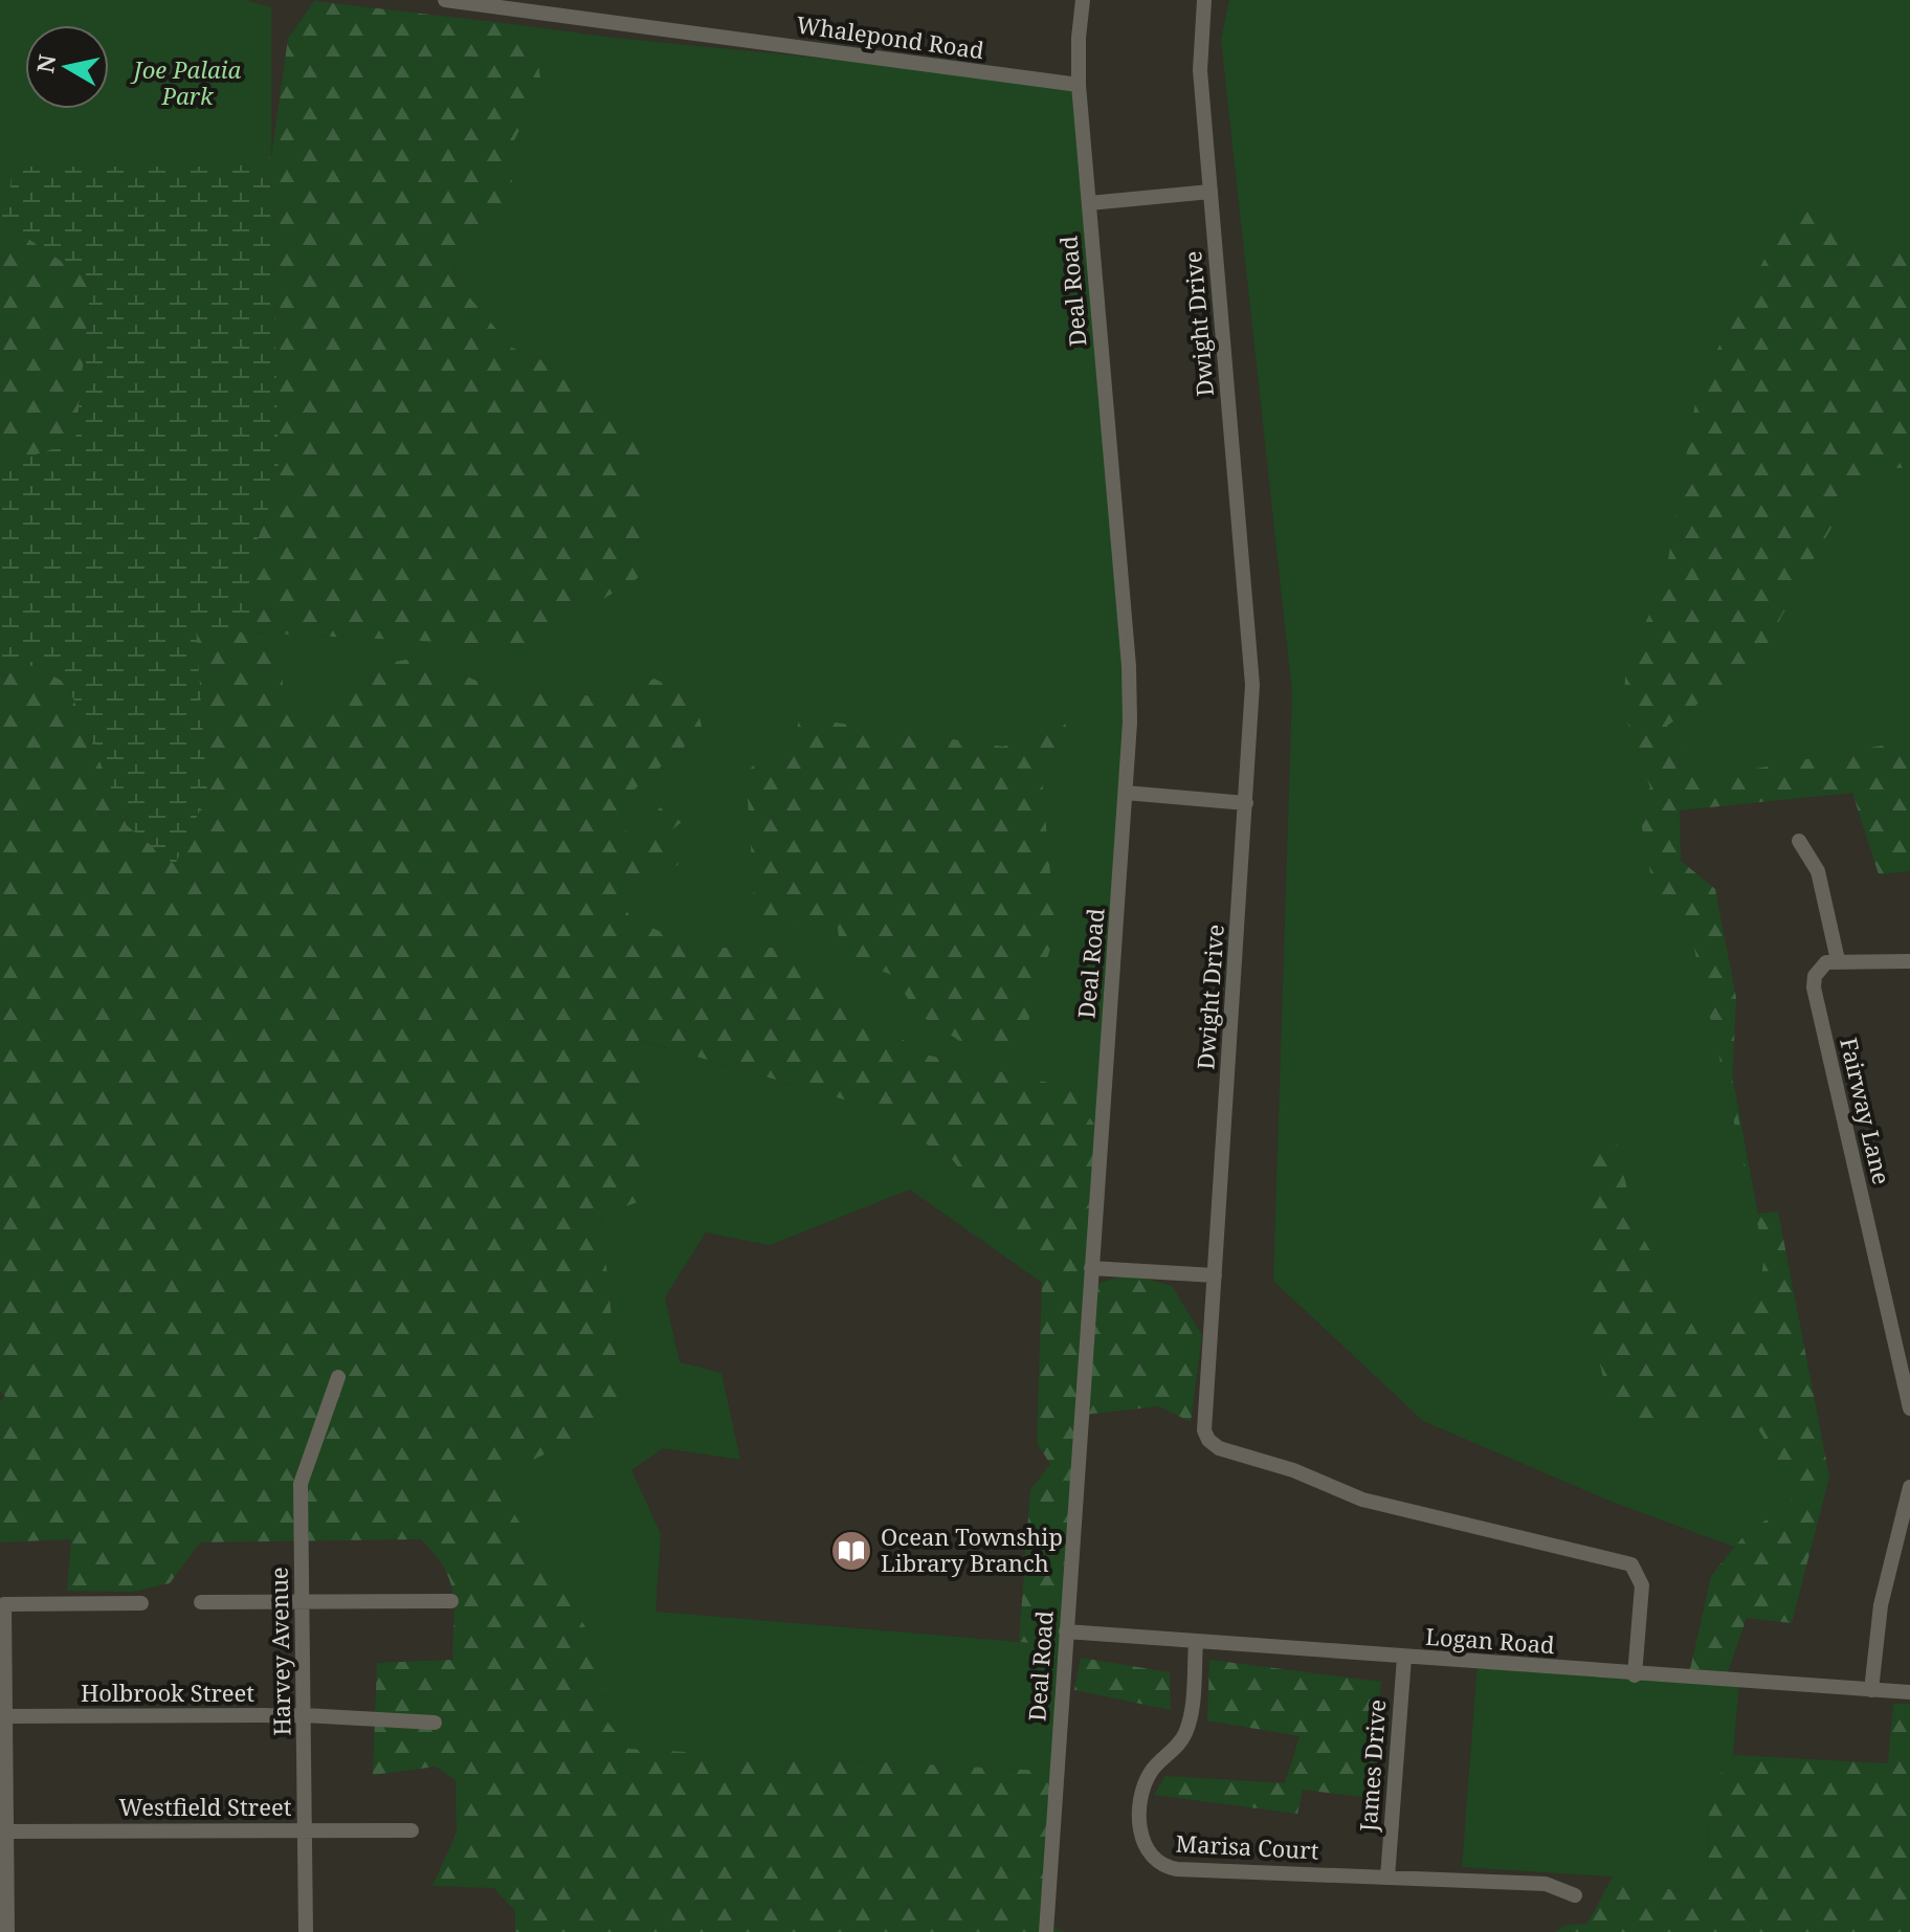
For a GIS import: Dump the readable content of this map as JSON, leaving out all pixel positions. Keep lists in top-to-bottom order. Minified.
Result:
{"streets":{"street":["Whalepond Road","Deal Road","Dwight Drive","Fairway Lane","Logan Road","Harvey Avenue","Holbrook Street","James Drive","Westfield Street","Marisa Court"]},"crossings":[["Whalepond Road","Deal Road"],["Deal Road","Logan Road"],["Dwight Drive","Logan Road"],["Logan Road","James Drive"],["Logan Road","Marisa Court"],["Harvey Avenue","Holbrook Street"],["Harvey Avenue","Westfield Street"],["James Drive","Marisa Court"]],"parks":["Joe Palaia Park"],"places":{"library":["Ocean Township Library Branch"]},"north":"left"}
